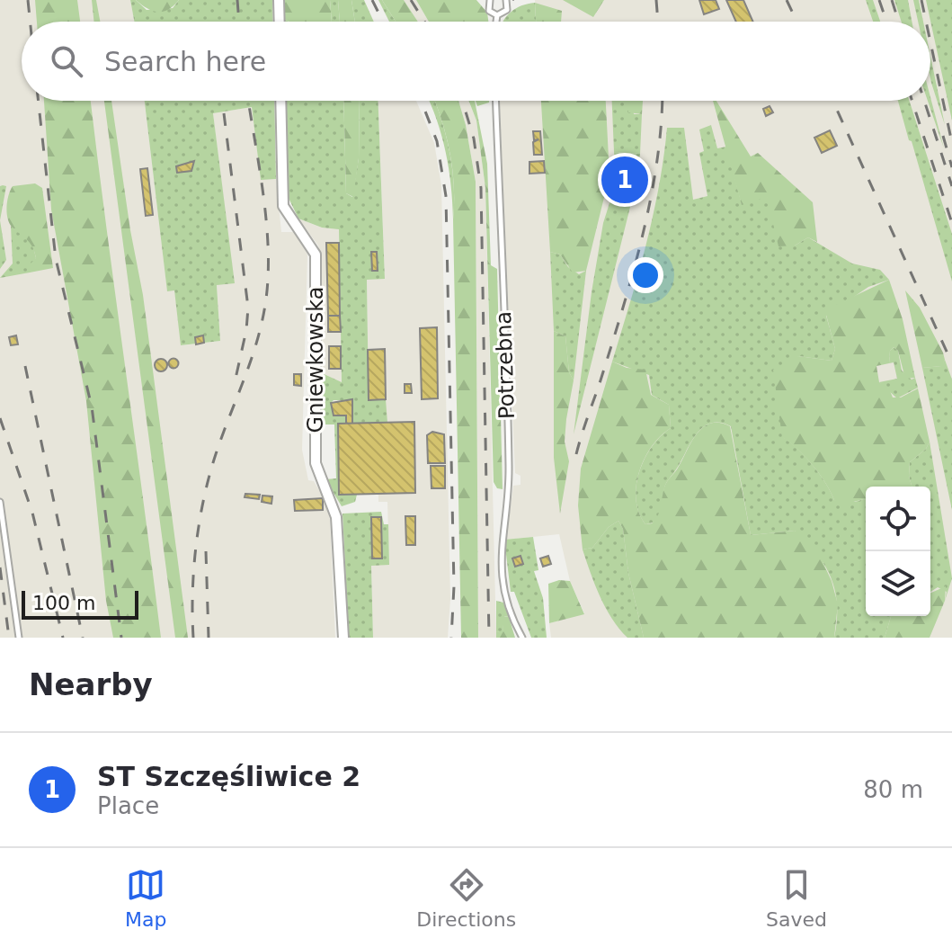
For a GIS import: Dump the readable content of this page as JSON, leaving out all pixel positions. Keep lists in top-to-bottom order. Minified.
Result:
{"streets":{"street":["Gniewkowska"],"lane":["Potrzebna"]},"scale_bar":"100 m","page":{"search":"Search here","pins":"1","scale":"100 m","heading":"Nearby","list":[{"mark":"1","name":"ST Szczęśliwice 2","note":"Place","value":"80 m"}],"nav":["Map","Directions","Saved"]}}
